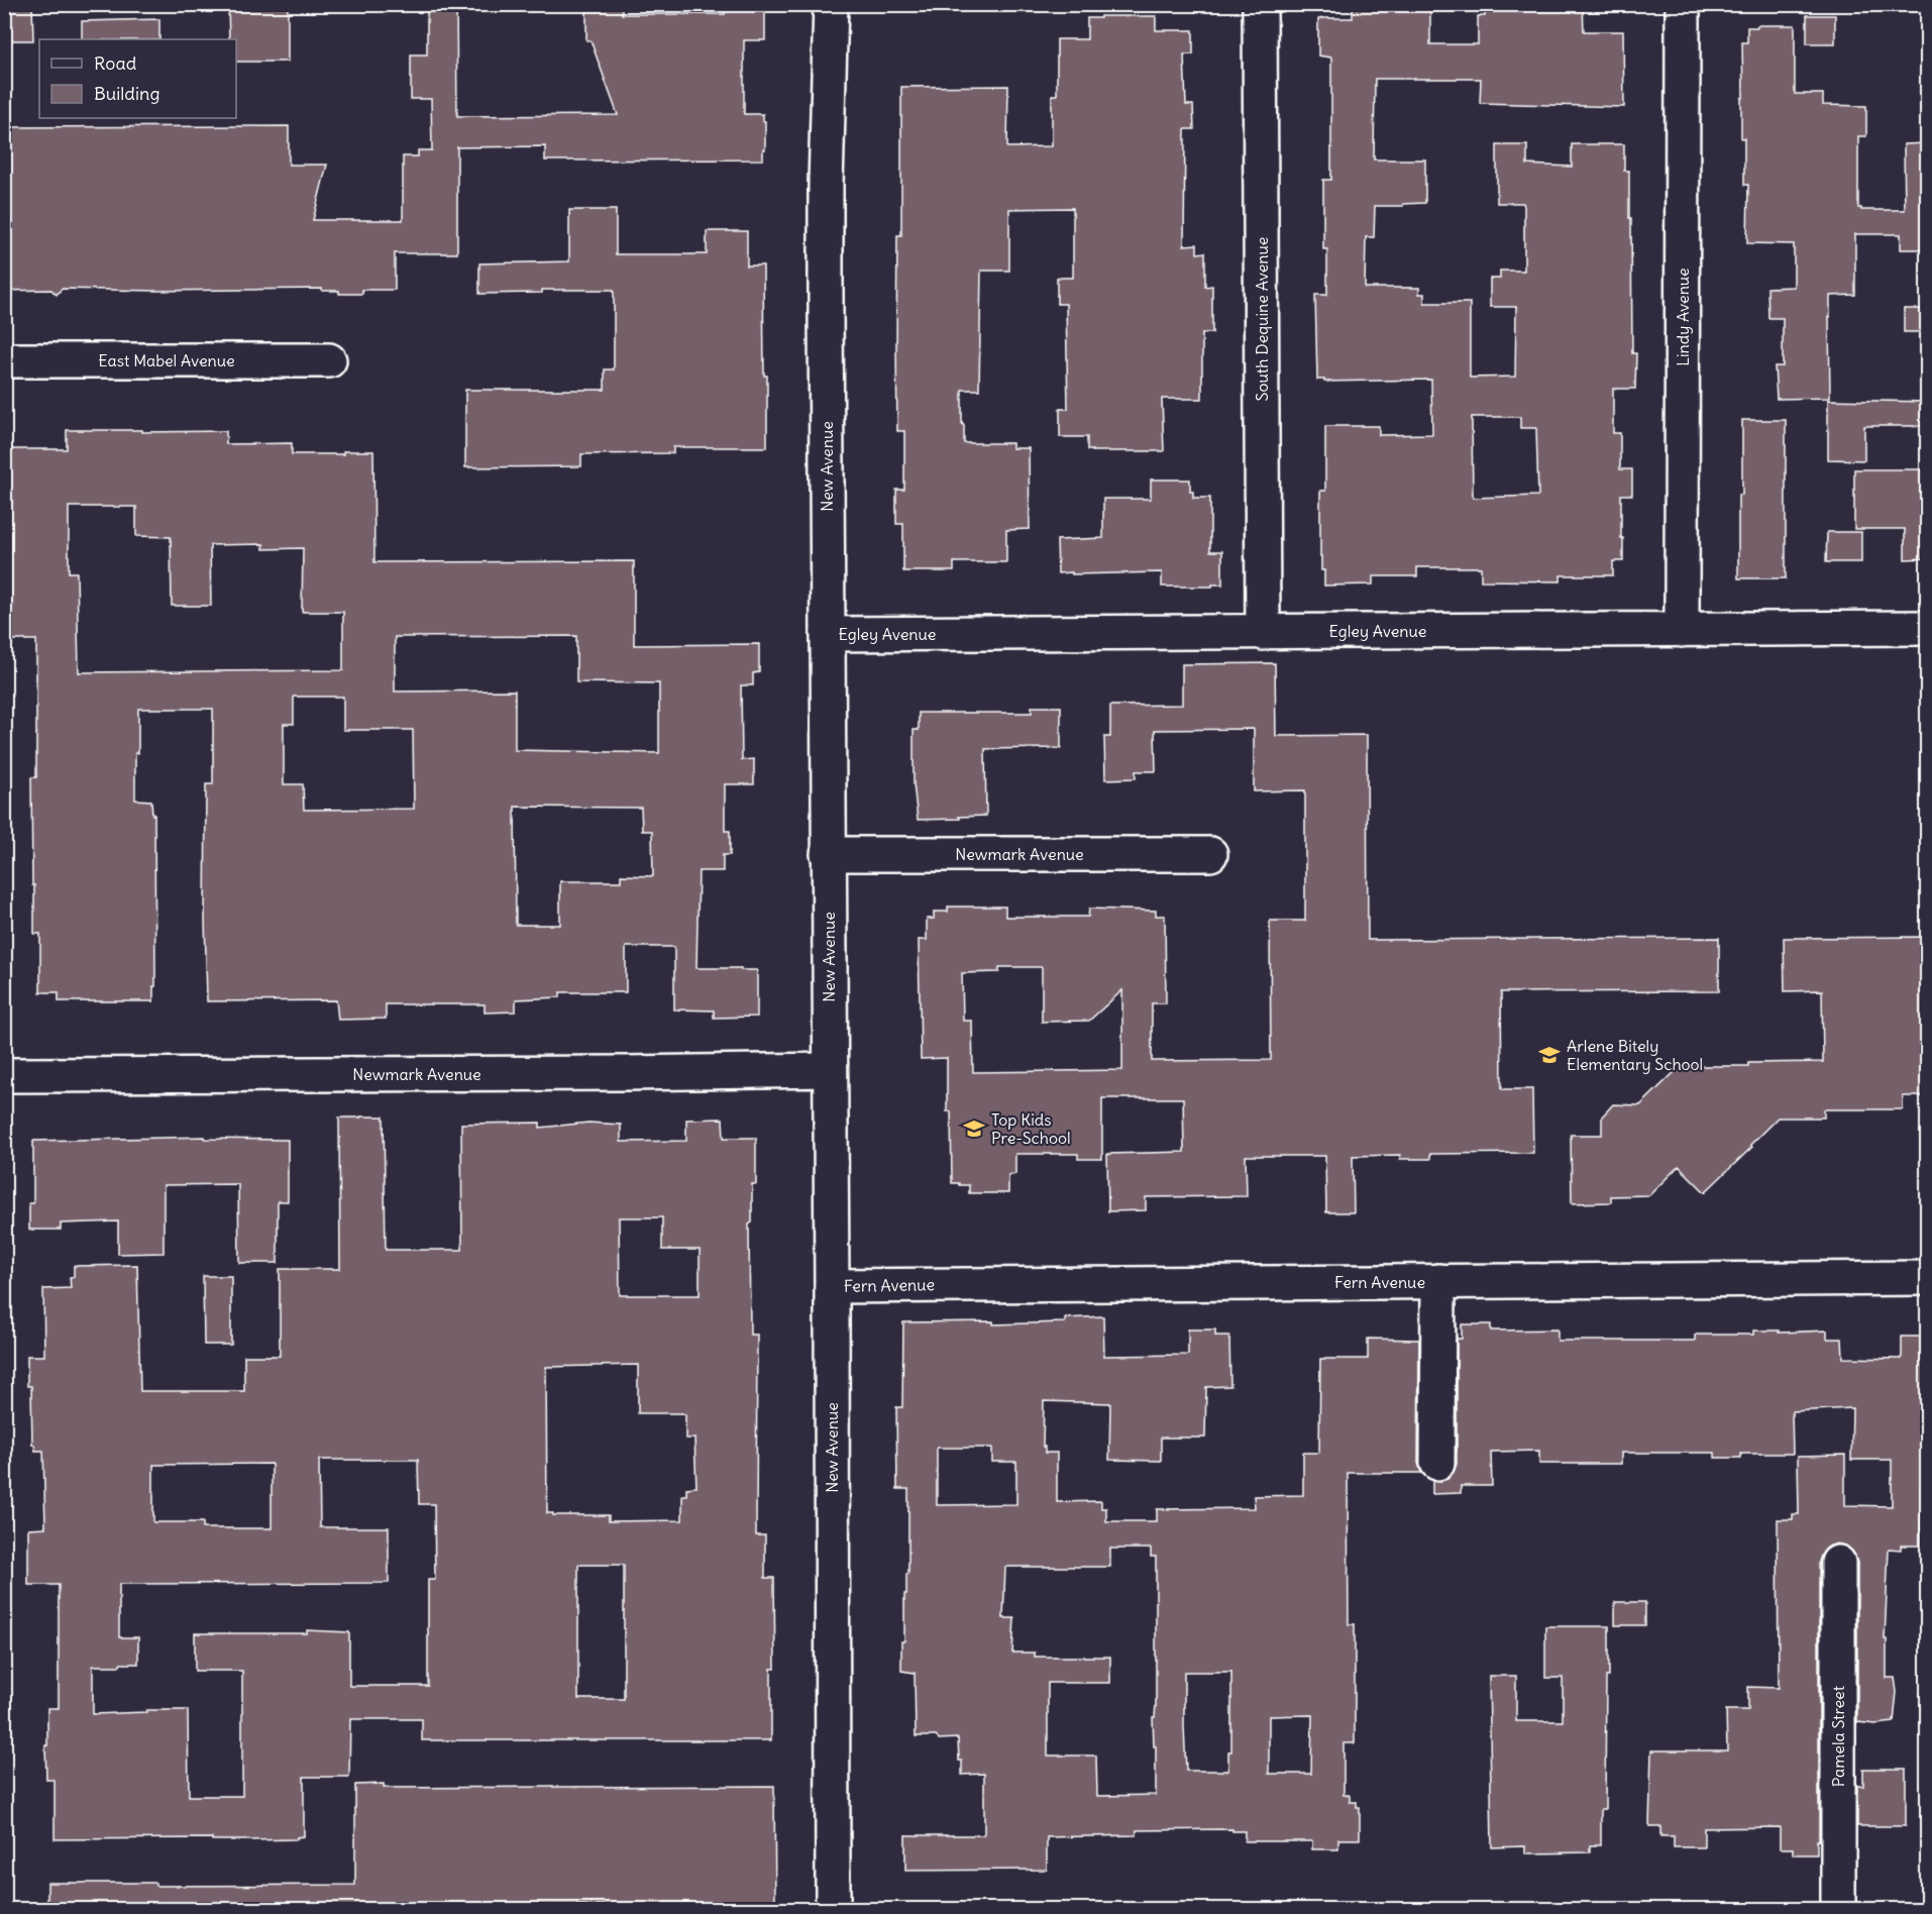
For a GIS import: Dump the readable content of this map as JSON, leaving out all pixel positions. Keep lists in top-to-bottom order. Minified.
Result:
{"streets":{"street":["Lindy Avenue","South Dequine Avenue","East Mabel Avenue","New Avenue","Egley Avenue","Newmark Avenue","Fern Avenue","Pamela Street"]},"crossings":[["Lindy Avenue","Egley Avenue"],["South Dequine Avenue","Egley Avenue"],["New Avenue","Egley Avenue"],["New Avenue","Newmark Avenue"],["New Avenue","Fern Avenue"]],"places":{"school or university":["Arlene Bitely Elementary School","Top Kids Pre-School"]},"legend":["Road","Building"]}
